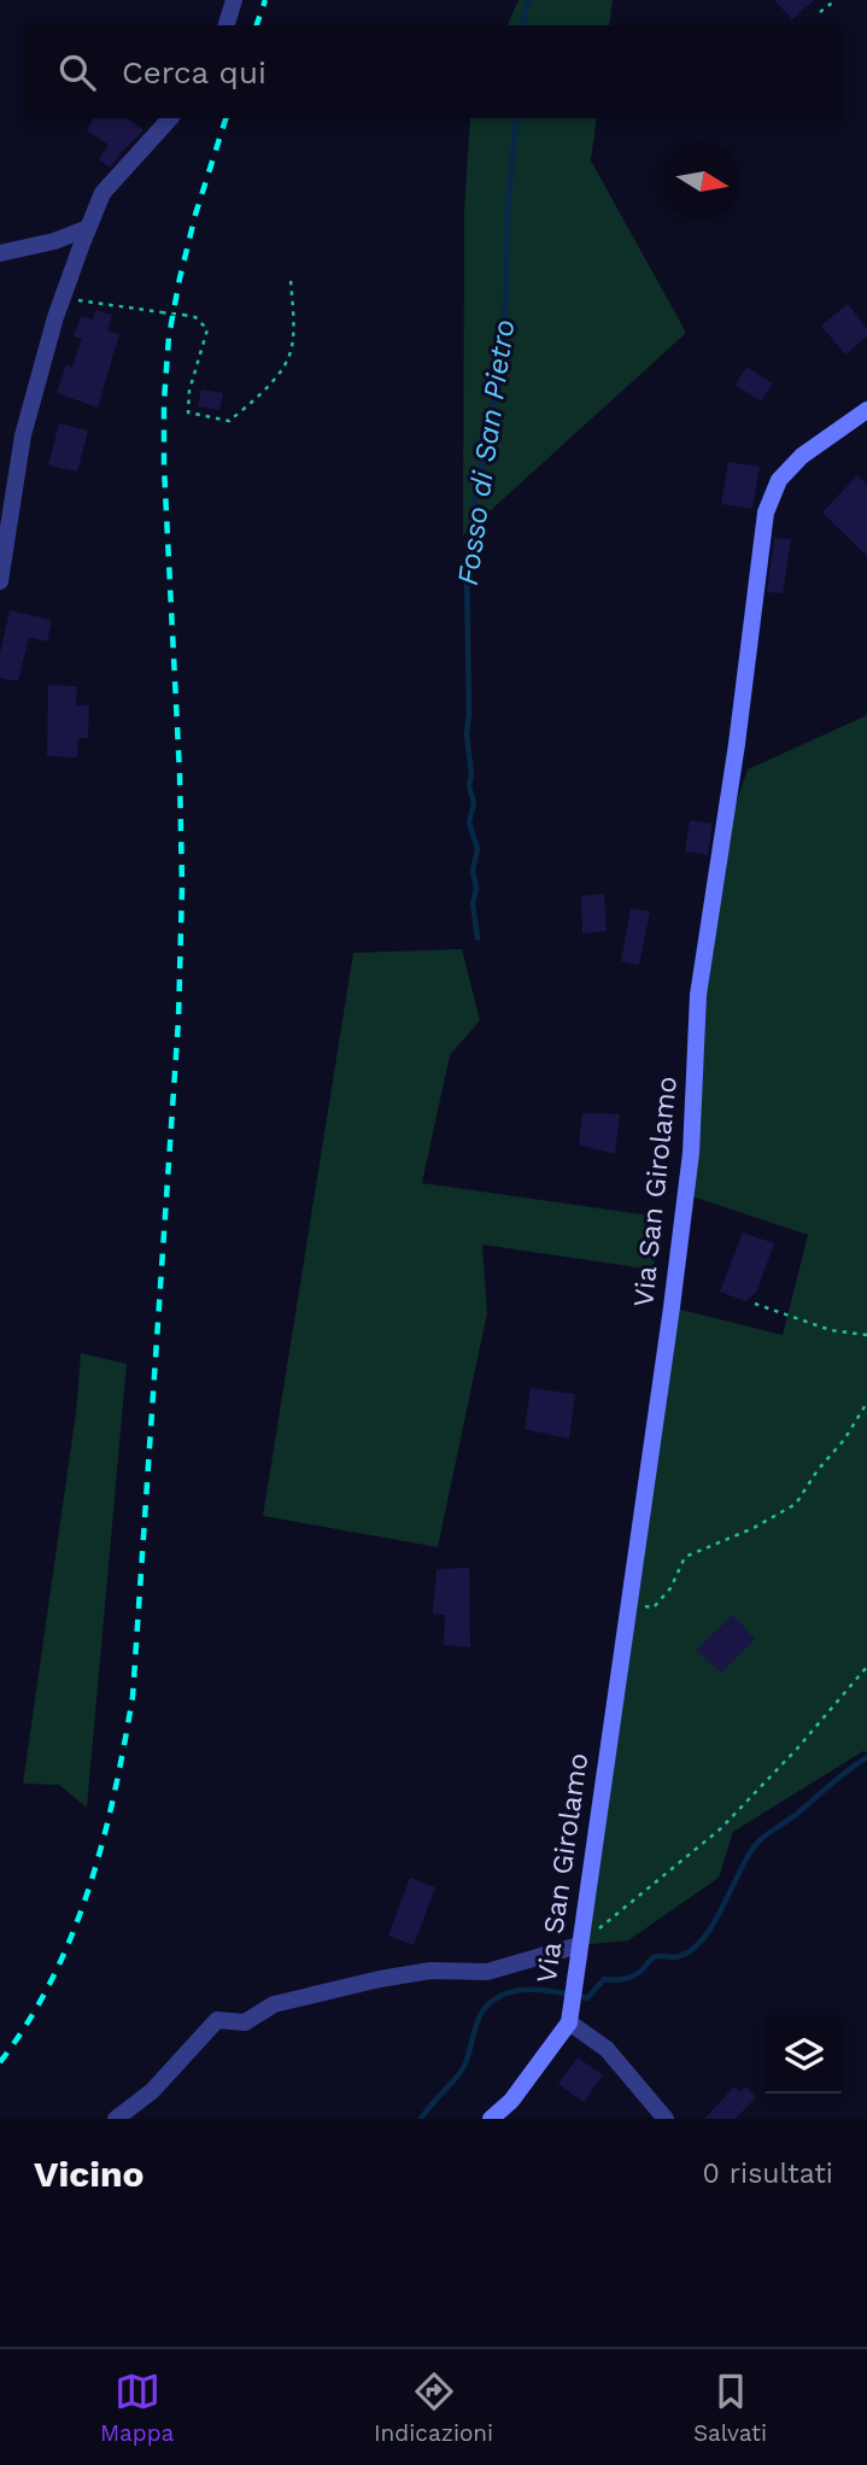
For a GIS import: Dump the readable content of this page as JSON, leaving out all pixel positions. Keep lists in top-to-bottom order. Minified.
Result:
{"streets":{"street":["Via San Girolamo"]},"water":["Fosso di San Pietro"],"north":"right","page":{"search":"Cerca qui","heading":["Vicino","0 risultati"],"nav":["Mappa","Indicazioni","Salvati"]}}
